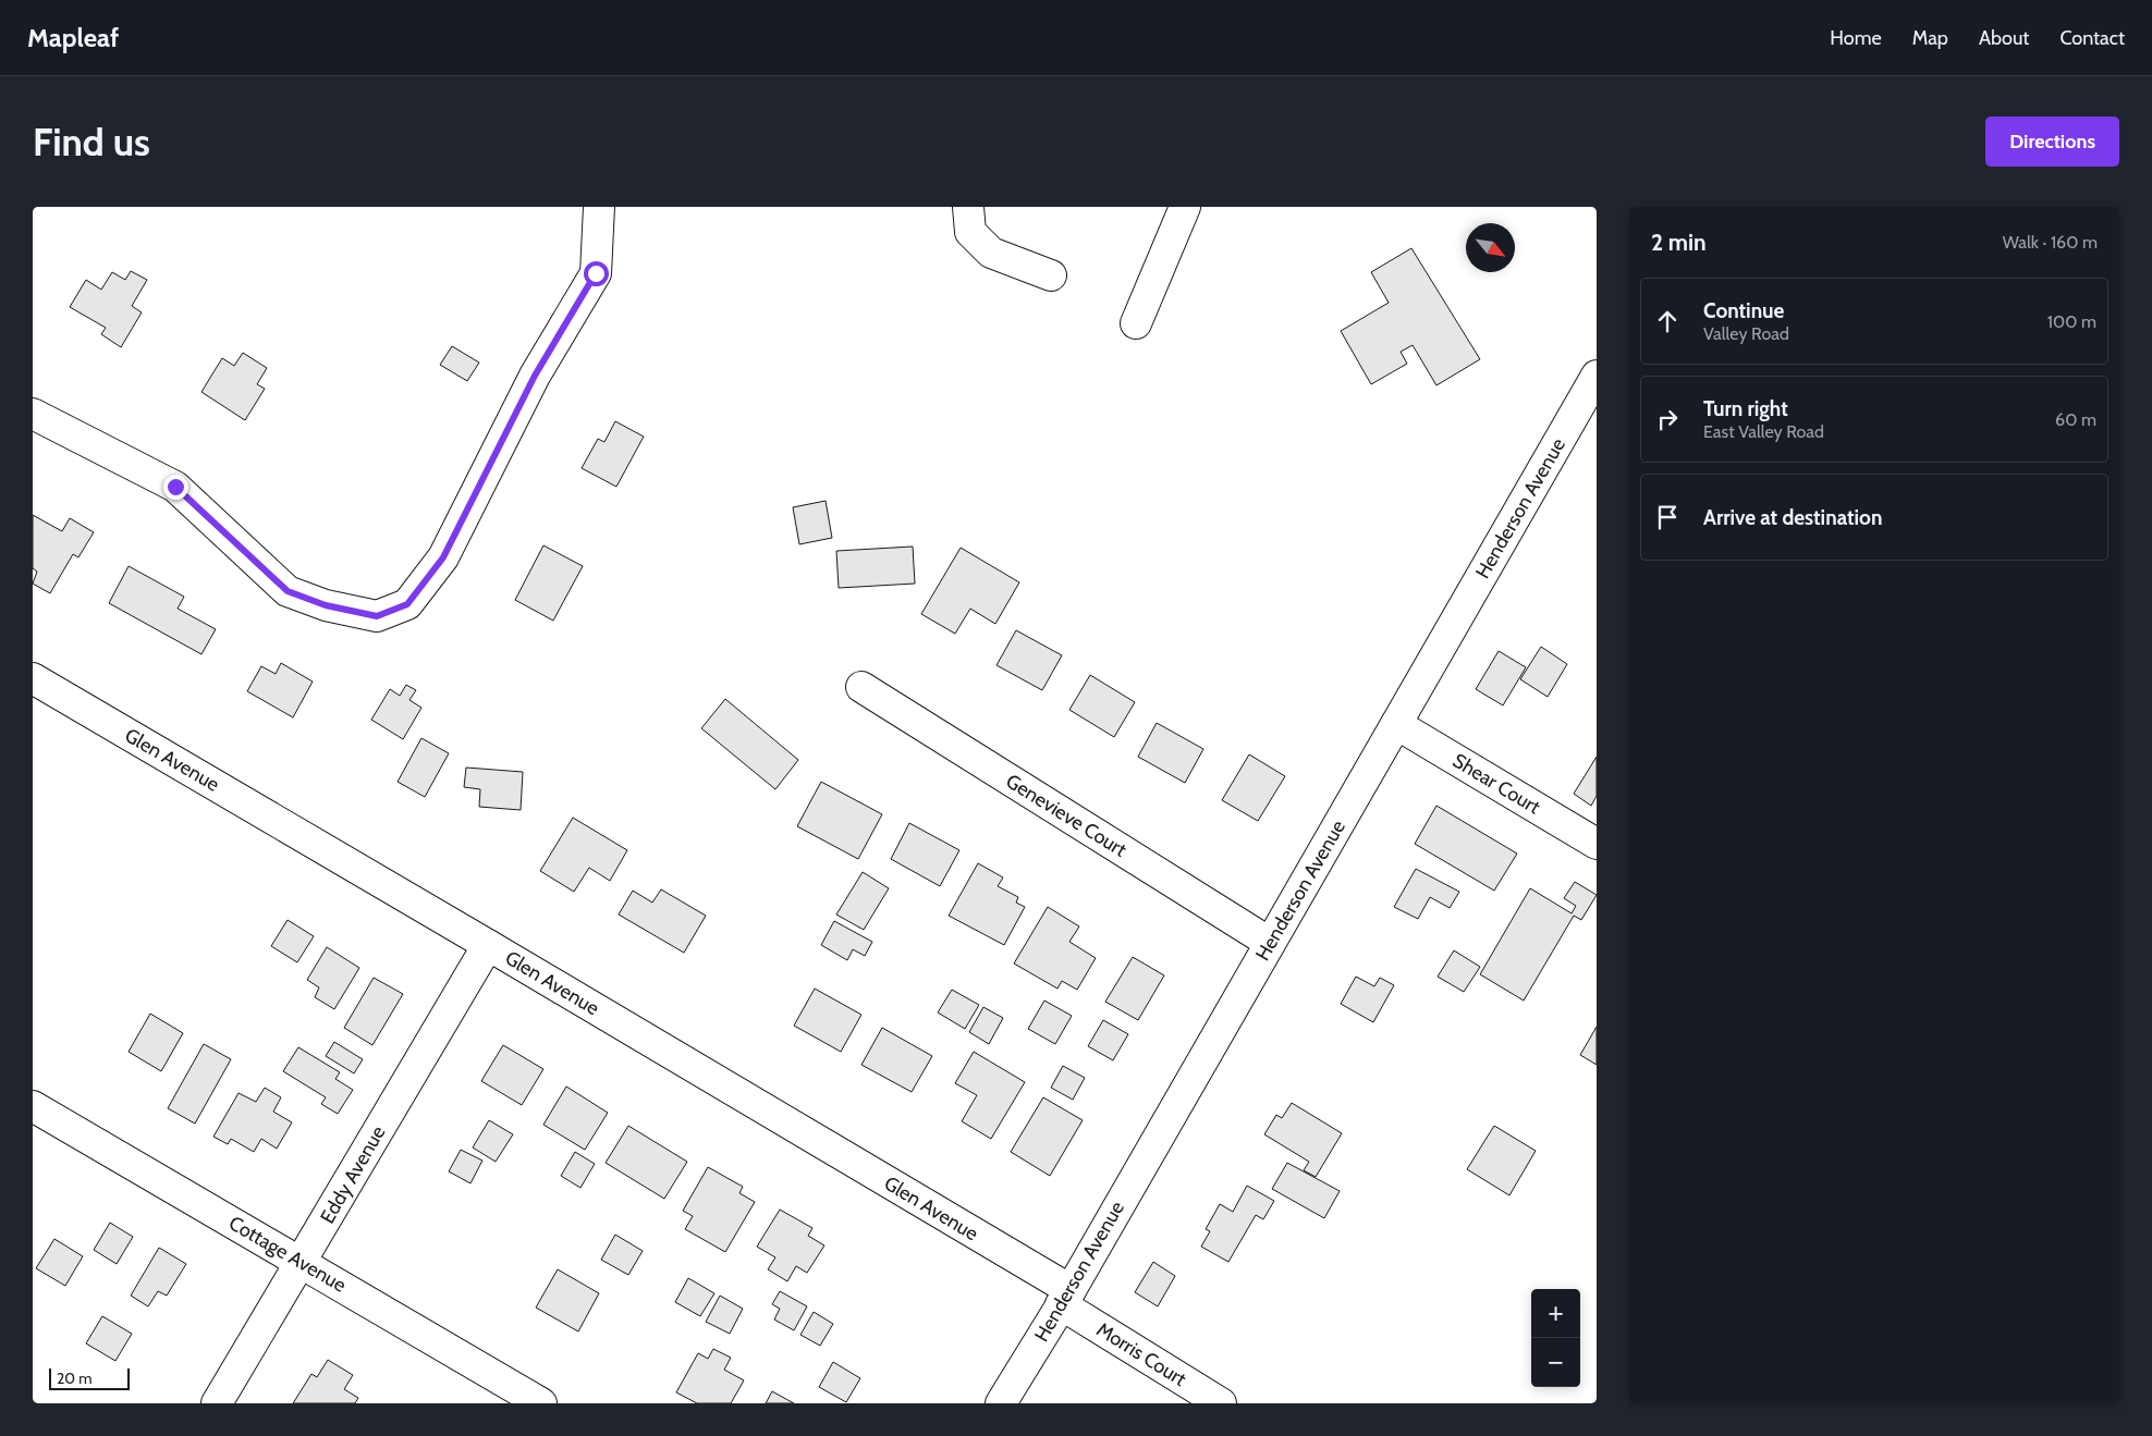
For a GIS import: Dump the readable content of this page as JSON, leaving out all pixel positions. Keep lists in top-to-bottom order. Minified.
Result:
{"streets":{"street":["Henderson Avenue","Glen Avenue","Shear Court","Genevieve Court","Eddy Avenue","Cottage Avenue","Morris Court"]},"crossings":[["Henderson Avenue","Glen Avenue"],["Henderson Avenue","Shear Court"],["Henderson Avenue","Genevieve Court"],["Henderson Avenue","Morris Court"],["Glen Avenue","Eddy Avenue"],["Glen Avenue","Morris Court"],["Eddy Avenue","Cottage Avenue"]],"scale_bar":"20 m","north":"bottom right","page":{"header":"Mapleaf","nav":["Home","Map","About","Contact"],"buttons":"Directions","title":"Find us","heading":["2 min","Walk · 160 m"],"list":[["Continue","Valley Road","100 m"],["Turn right","East Valley Road","60 m"],"Arrive at destination"],"map_buttons":["+","−"],"scale":"20 m"}}
